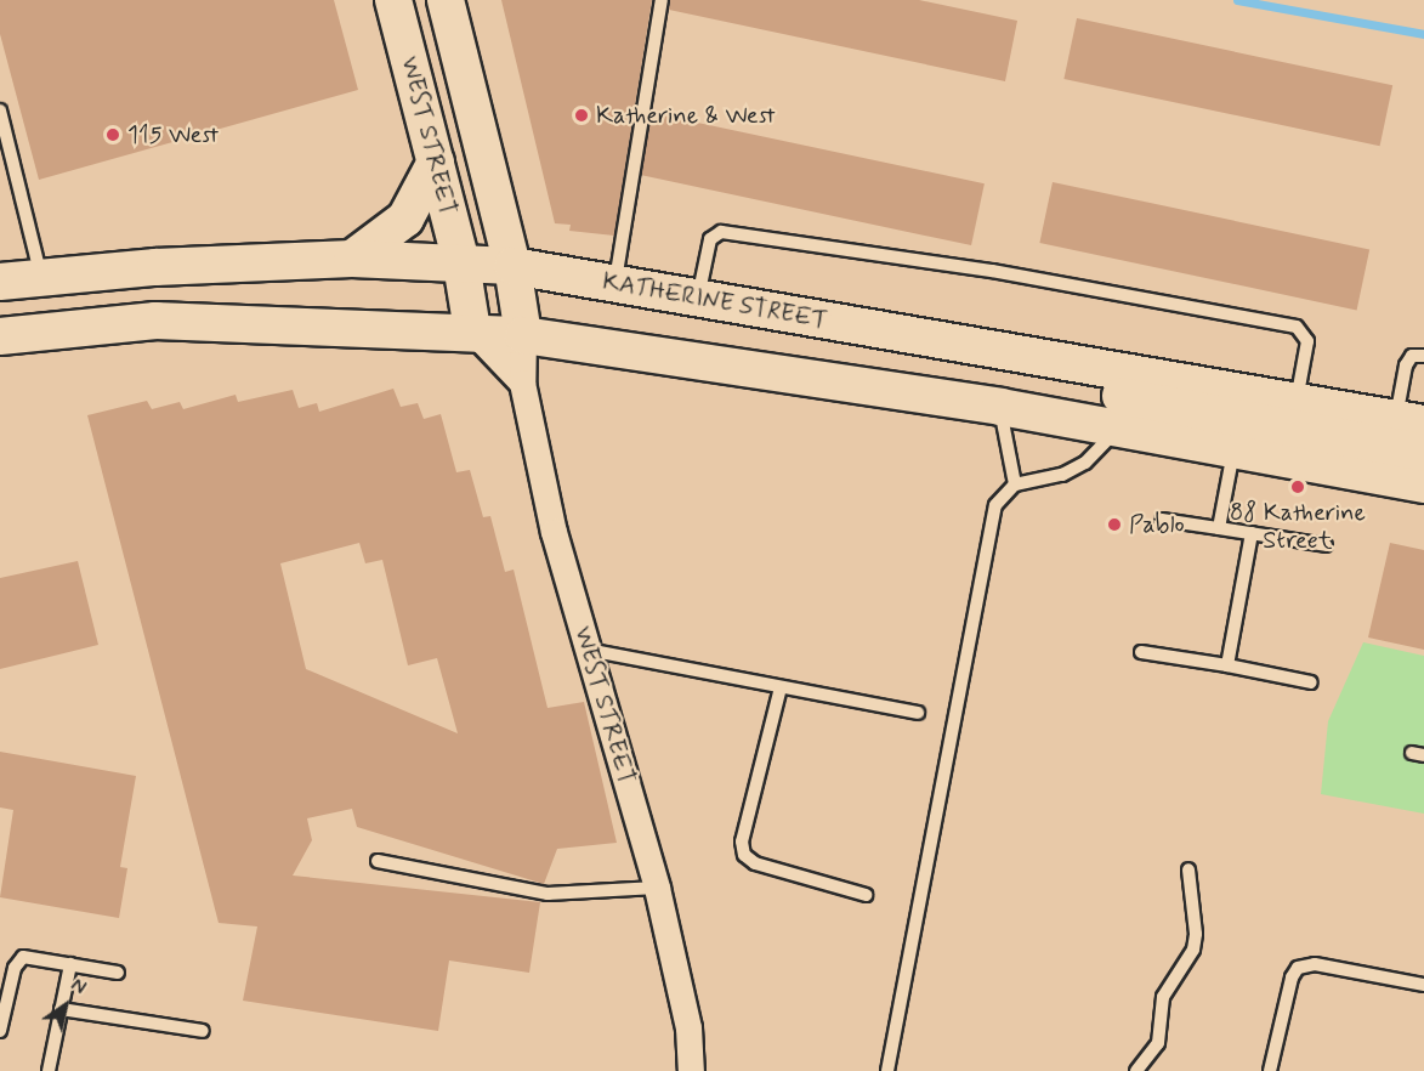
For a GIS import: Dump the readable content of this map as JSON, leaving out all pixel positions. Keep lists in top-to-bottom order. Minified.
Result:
{"streets":{"main road":["WEST STREET","KATHERINE STREET"]},"crossings":[["WEST STREET","KATHERINE STREET"]],"places":["Katherine & West","115 West","88 Katherine Street","Pablo"],"north":"top right"}
